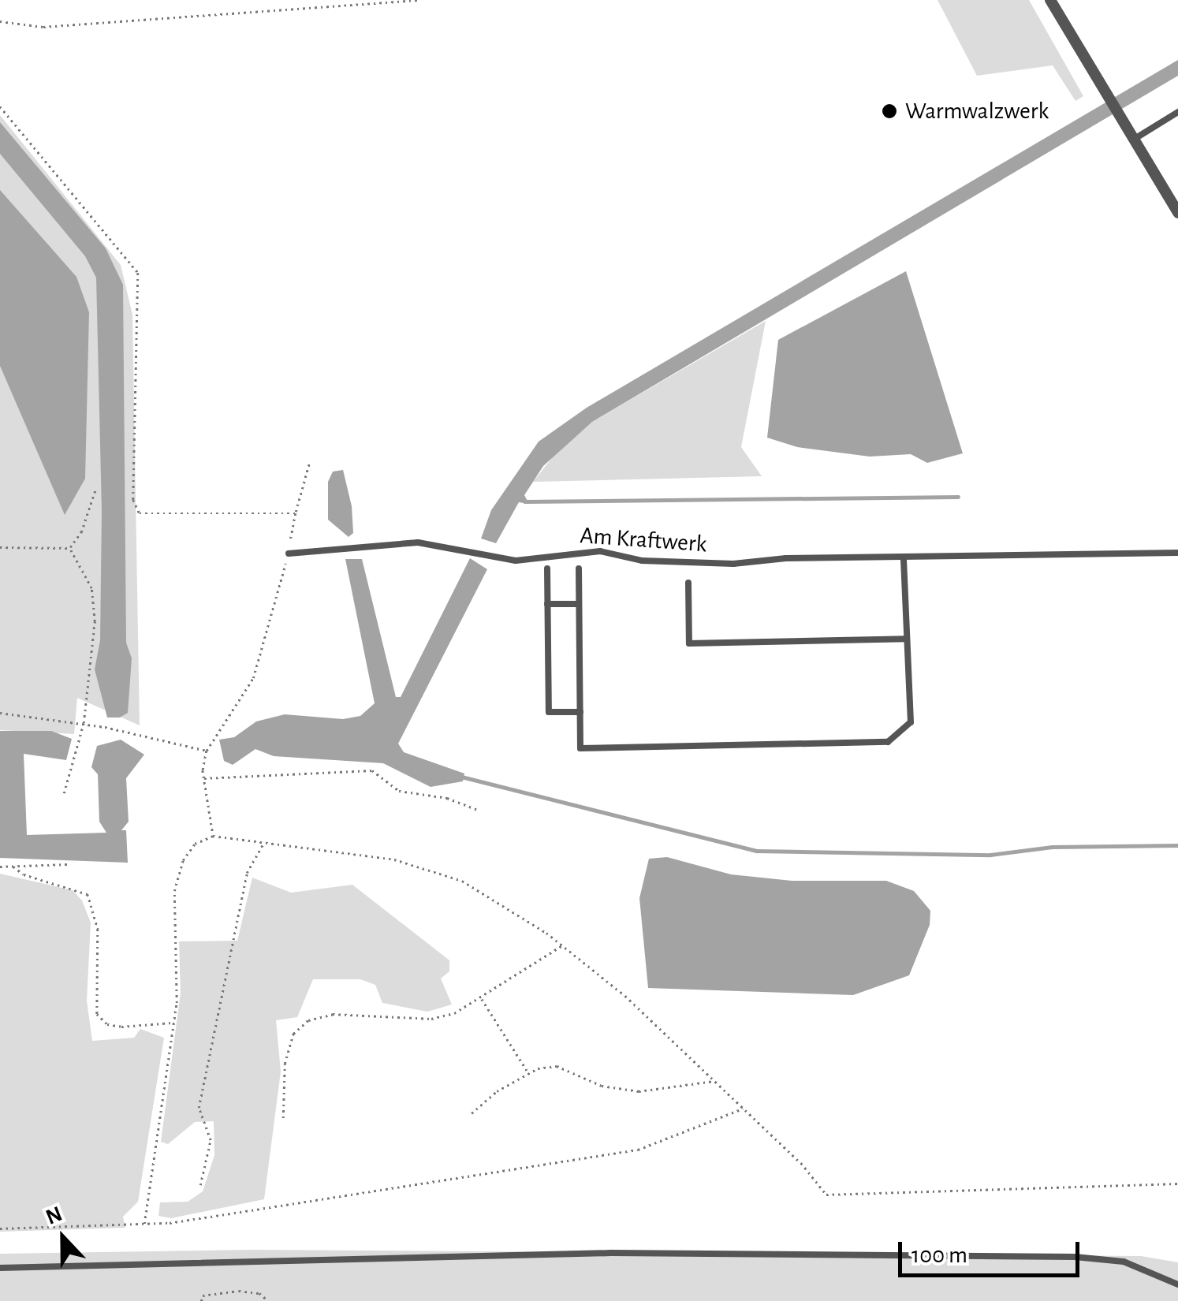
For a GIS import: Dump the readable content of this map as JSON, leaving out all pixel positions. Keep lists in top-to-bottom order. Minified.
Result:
{"streets":{"lane":["Am Kraftwerk"]},"places":["Warmwalzwerk"],"scale_bar":"100 m","north":"top"}
